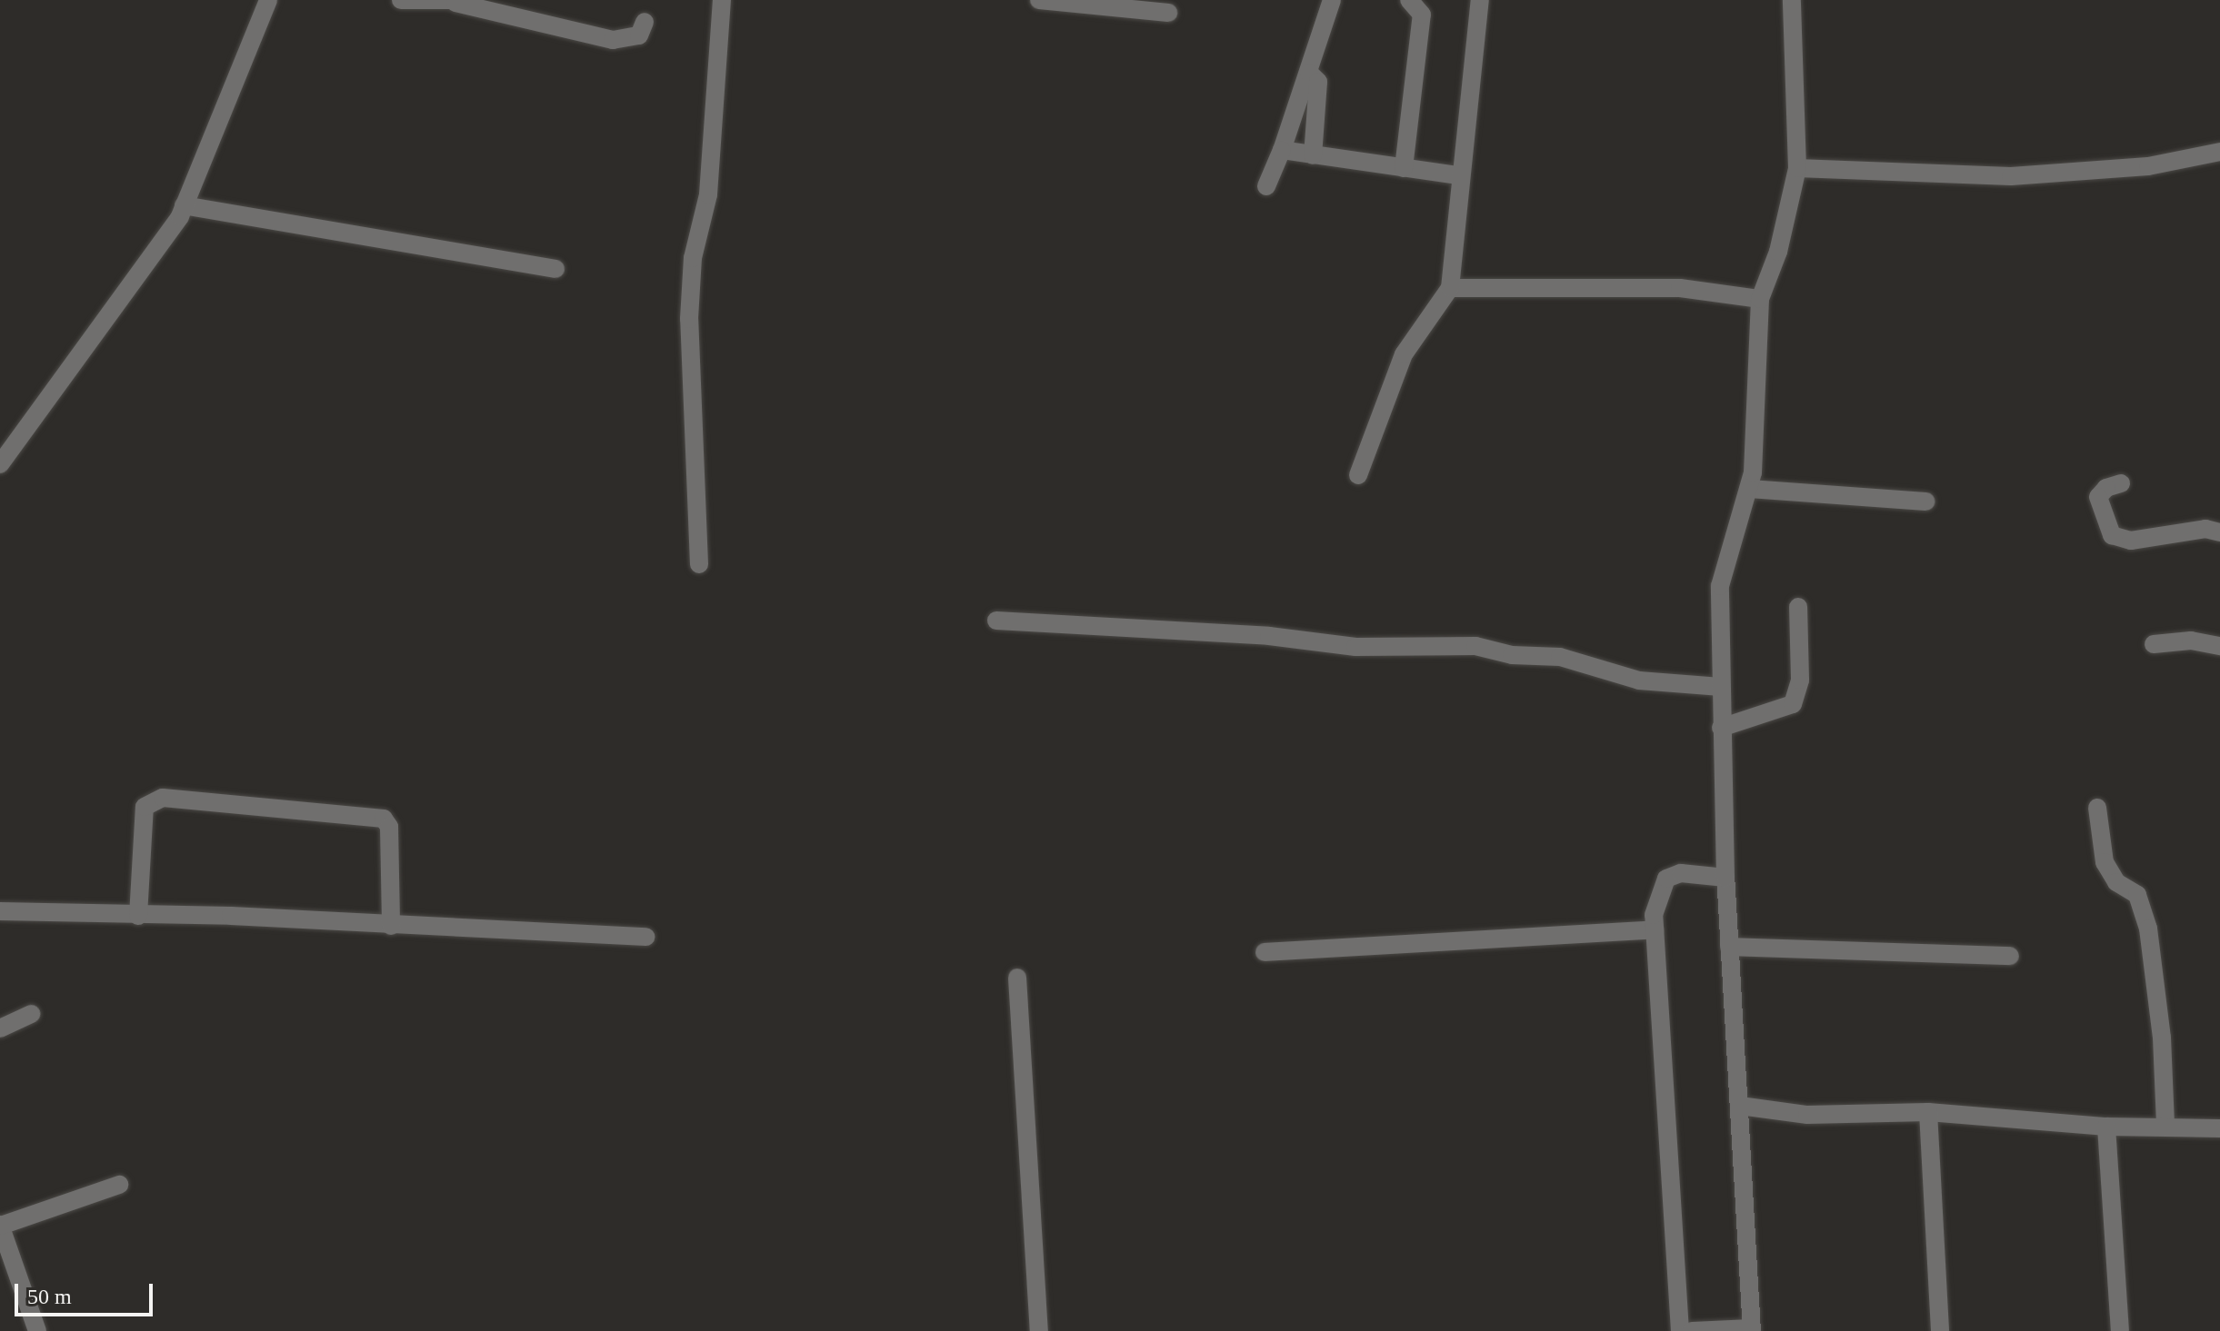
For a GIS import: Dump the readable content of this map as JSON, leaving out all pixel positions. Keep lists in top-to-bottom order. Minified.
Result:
{"scale_bar":"50 m"}
